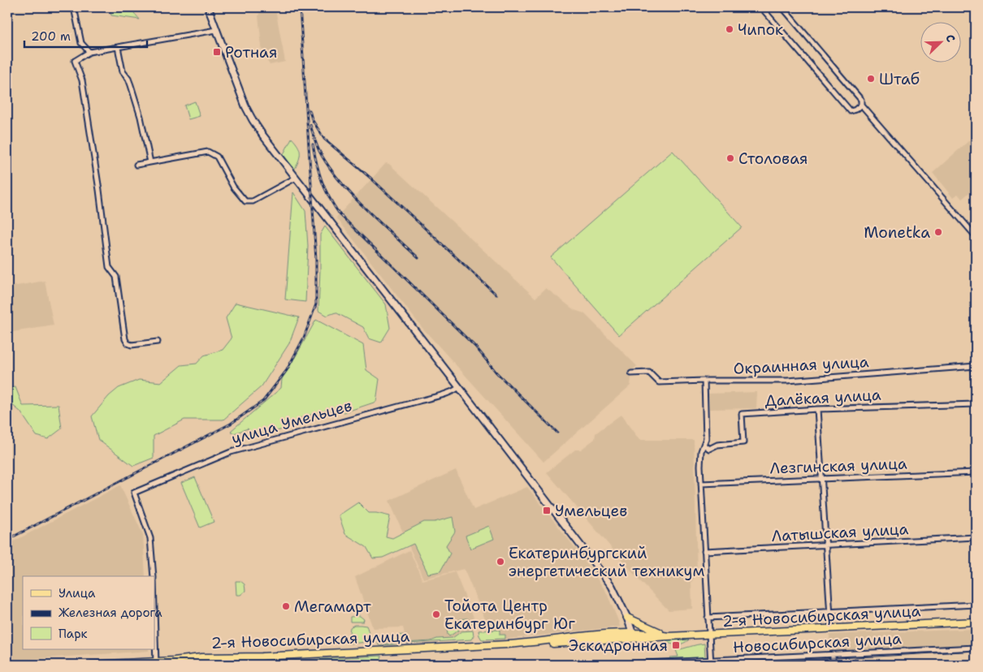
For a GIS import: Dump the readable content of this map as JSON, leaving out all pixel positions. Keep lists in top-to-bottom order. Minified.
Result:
{"streets":{"main road":["2-я Новосибирская улица"],"street":["Окраинная улица","Далёкая улица","улица Умельцев","Лезгинская улица","Латышская улица","Новосибирская улица"]},"places":{"other":["Чипок","Штаб","Столовая","Monetka","Екатеринбургский энергетический техникум","Мегамарт","Тойота Центр Екатеринбург Юг"],"transit":["Ротная","Умельцев","Эскадронная"]},"legend":["Улица","Железная дорога","Парк"],"scale_bar":"200 m","north":"top right"}
